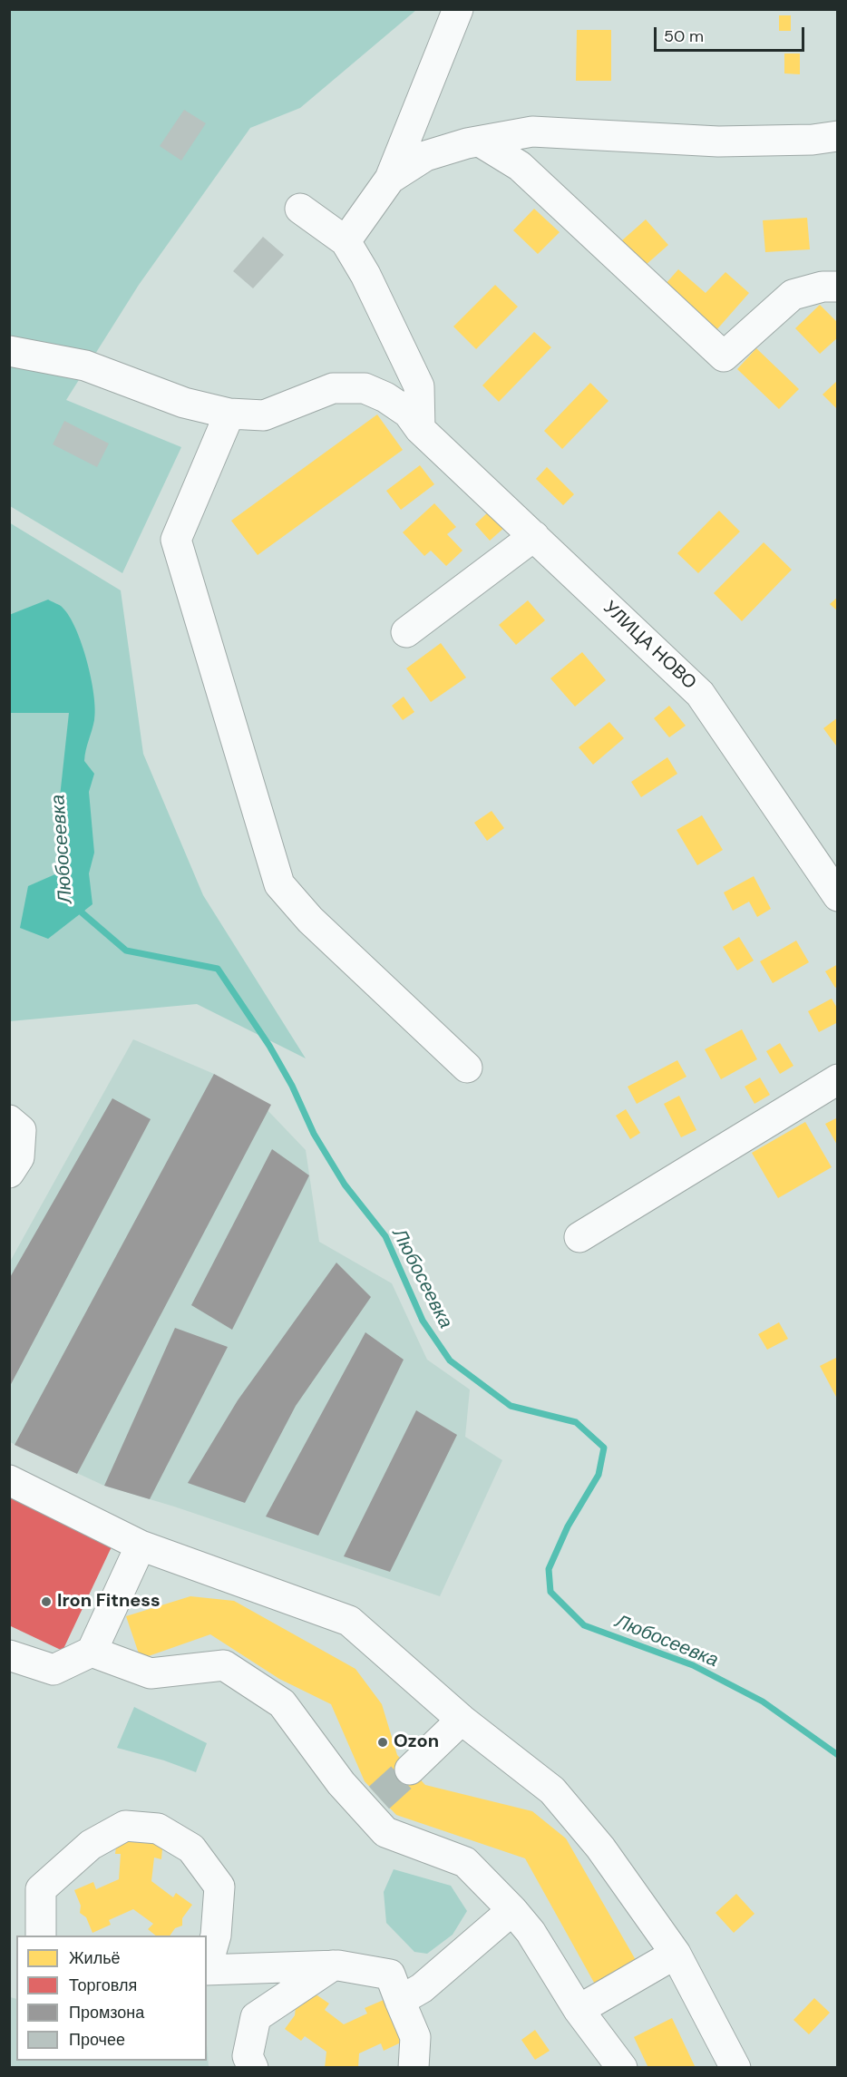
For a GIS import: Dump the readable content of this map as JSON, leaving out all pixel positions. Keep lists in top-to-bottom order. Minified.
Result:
{"streets":{"street":["УЛИЦА НОВО"]},"water":["Любосеевка"],"places":["Iron Fitness","Ozon"],"legend":["Жильё","Торговля","Промзона","Прочее"],"scale_bar":"50 m"}
